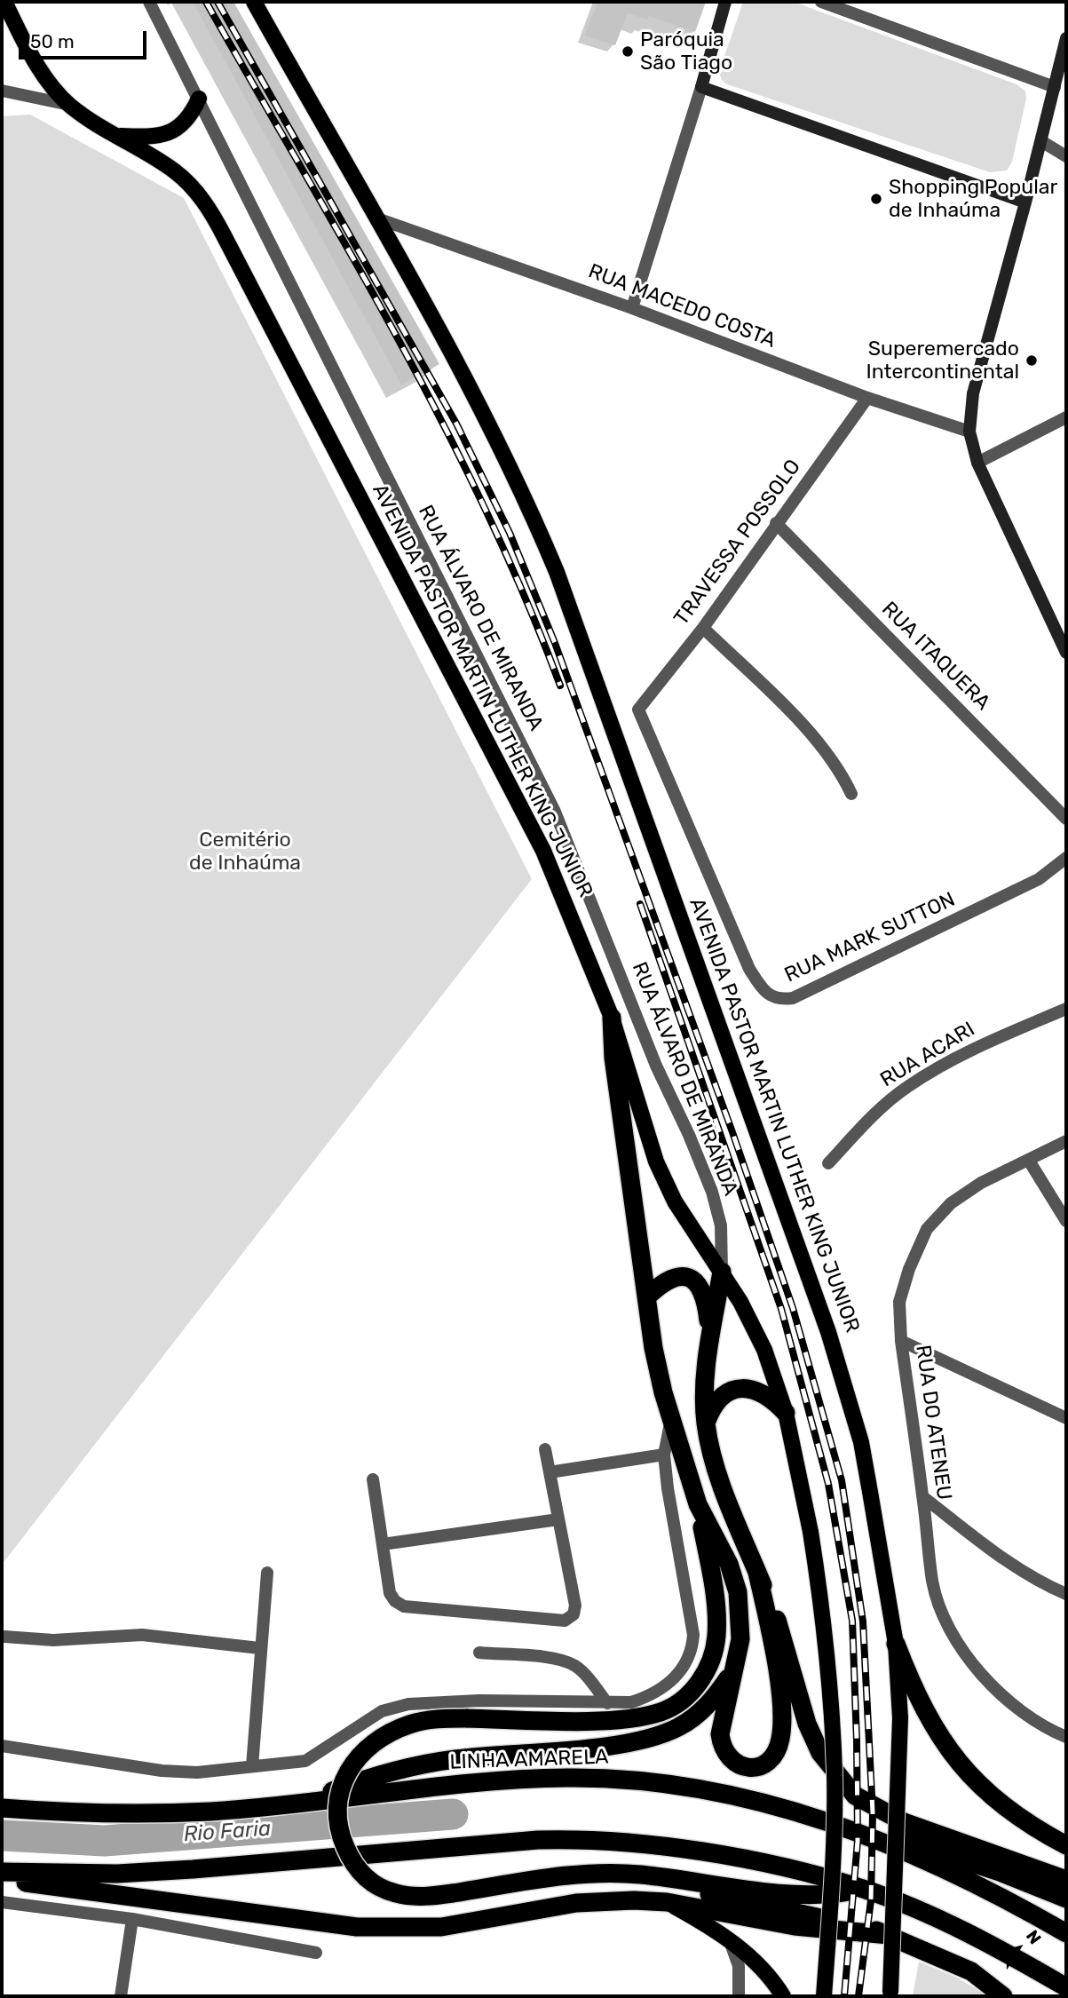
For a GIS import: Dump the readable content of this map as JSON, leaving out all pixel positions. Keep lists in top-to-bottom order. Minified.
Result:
{"streets":{"highway":["LINHA AMARELA"],"main road":["AVENIDA PASTOR MARTIN LUTHER KING JUNIOR"],"street":["RUA MACEDO COSTA","TRAVESSA POSSOLO","RUA ÁLVARO DE MIRANDA","RUA ITAQUERA","RUA MARK SUTTON","RUA ACARI","RUA DO ATENEU"]},"crossings":[["RUA MACEDO COSTA","TRAVESSA POSSOLO"],["RUA MACEDO COSTA","AVENIDA PASTOR MARTIN LUTHER KING JUNIOR"],["TRAVESSA POSSOLO","RUA ITAQUERA"],["TRAVESSA POSSOLO","RUA MARK SUTTON"],["RUA ÁLVARO DE MIRANDA","AVENIDA PASTOR MARTIN LUTHER KING JUNIOR"]],"water":["Rio Faria"],"parks":["Cemitério de Inhaúma"],"places":["Paróquia São Tiago","Shopping Popular de Inhaúma","Superemercado Intercontinental"],"scale_bar":"50 m","north":"top right"}
